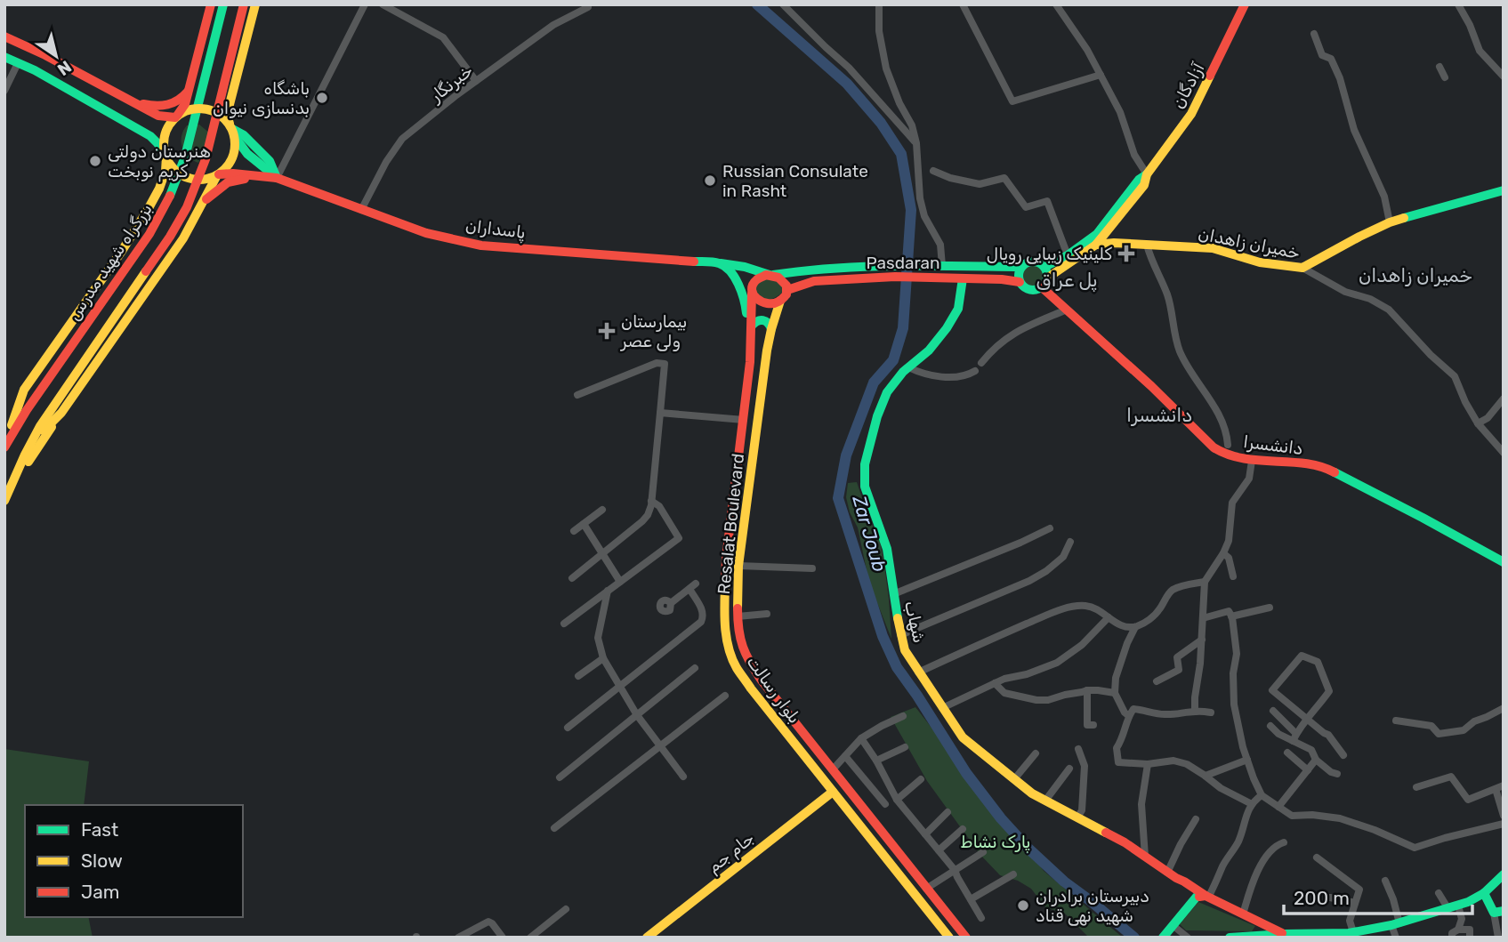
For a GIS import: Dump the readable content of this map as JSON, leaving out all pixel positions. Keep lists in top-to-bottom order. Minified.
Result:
{"streets":{"main road":["آزادگان","پاسداران","خمیران زاهدان","بزرگراه شهید مدرس","Pasdaran","دانشسرا","Resalat Boulevard","شهاب","بلوار رسالت","جام جم"],"street":["خبرنگار"]},"crossings":[["خبرنگار","پاسداران"],["آزادگان","خمیران زاهدان"],["آزادگان","Pasdaran"],["آزادگان","دانشسرا"],["پاسداران","Pasdaran"],["پاسداران","Resalat Boulevard"],["پاسداران","بلوار رسالت"],["Pasdaran","دانشسرا"],["Pasdaran","Resalat Boulevard"],["Pasdaran","شهاب"],["Pasdaran","بلوار رسالت"],["Resalat Boulevard","بلوار رسالت"],["بلوار رسالت","جام جم"]],"districts":["خمیران زاهدان","پل عراق","دانشسرا"],"water":["Zar Joub"],"parks":["پارک نشاط"],"places":{"other":["باشگاه بدنسازی نیوان","هنرستان دولتی کریم نوبخت","Russian Consulate in Rasht","دبیرستان برادران شهید نهی قناد"],"health":["کلینیک زیبایی رویال","بیمارستان ولی عصر"]},"legend":["Fast","Slow","Jam"],"scale_bar":"200 m","north":"bottom right"}
